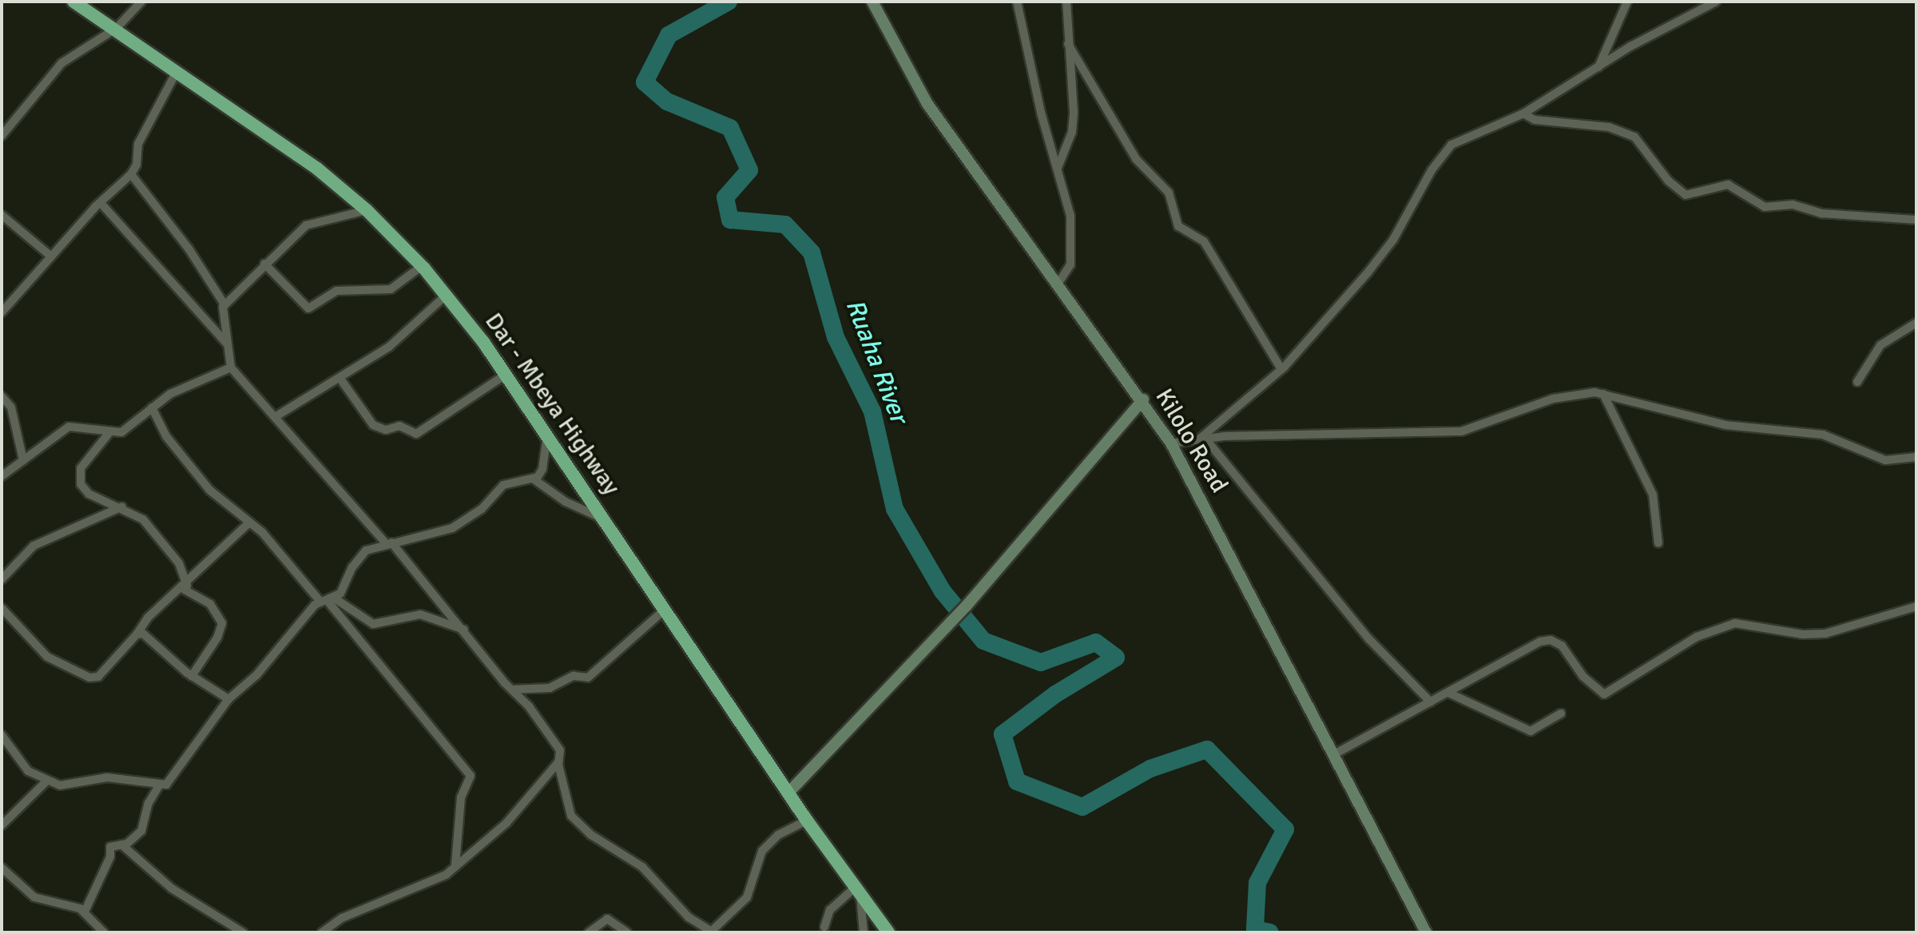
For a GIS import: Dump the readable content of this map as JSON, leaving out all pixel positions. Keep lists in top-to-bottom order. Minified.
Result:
{"streets":{"highway":["Dar - Mbeya Highway"],"main road":["Kilolo Road"]},"water":["Ruaha River"]}
